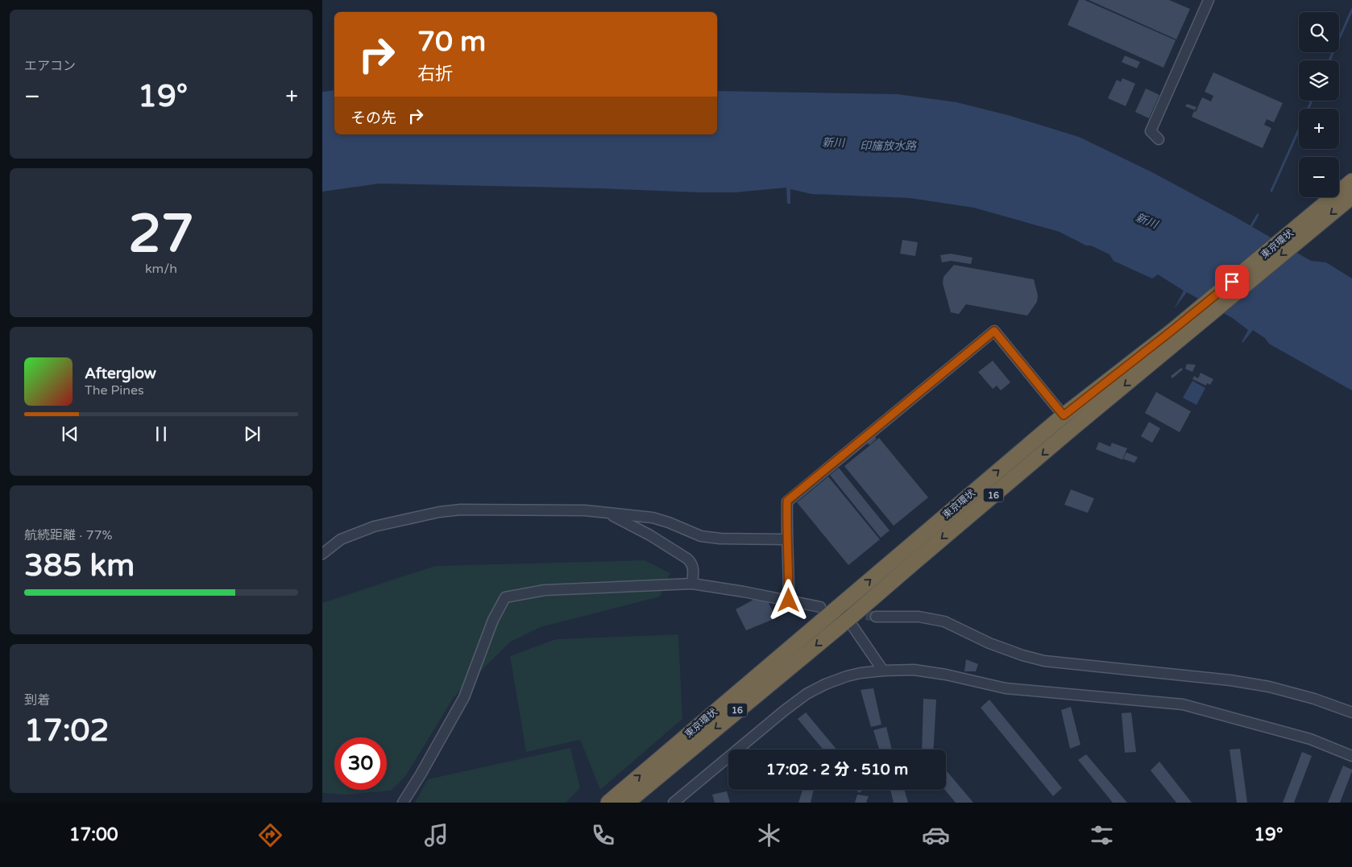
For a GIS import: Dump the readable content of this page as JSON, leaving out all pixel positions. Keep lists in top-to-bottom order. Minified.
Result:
{"streets":{"highway":["東京環状","16"]},"water":["新川","印旛放水路"],"page":{"tile":["エアコン",["27","km/h"],["航続距離 · 77%","385 km"],["到着","17:02"]],"map_buttons":["+","−"],"turn":["70 m","右折"],"heat":["−","19°","+"],"then":"その先","song":["Afterglow","The Pines"],"limit":"30","trip":"17:02 · 2 分 · 510 m","tabs":["17:00","19°"]}}
